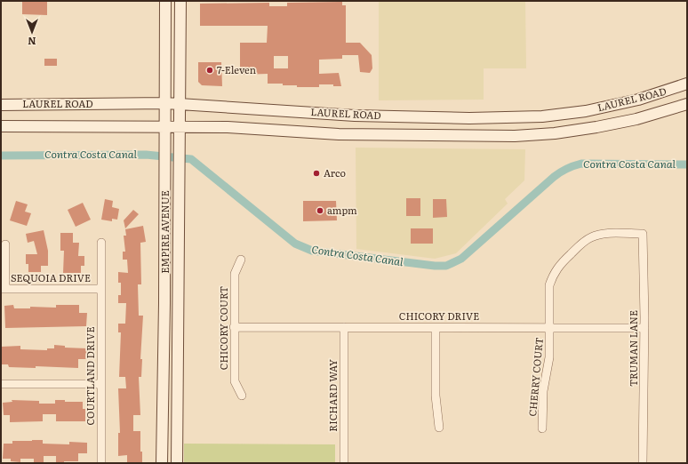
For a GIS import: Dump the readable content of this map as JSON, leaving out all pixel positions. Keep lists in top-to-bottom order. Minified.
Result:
{"streets":{"main road":["LAUREL ROAD","EMPIRE AVENUE"],"street":["SEQUOIA DRIVE","CHICORY DRIVE","CHICORY COURT","TRUMAN LANE","COURTLAND DRIVE","CHERRY COURT","RICHARD WAY"]},"crossings":[["LAUREL ROAD","EMPIRE AVENUE"],["SEQUOIA DRIVE","COURTLAND DRIVE"],["CHICORY DRIVE","CHICORY COURT"],["CHICORY DRIVE","TRUMAN LANE"],["CHICORY DRIVE","CHERRY COURT"],["CHICORY DRIVE","RICHARD WAY"],["TRUMAN LANE","CHERRY COURT"]],"water":["Contra Costa Canal"],"places":["7-Eleven","Arco","ampm"],"north":"bottom"}
